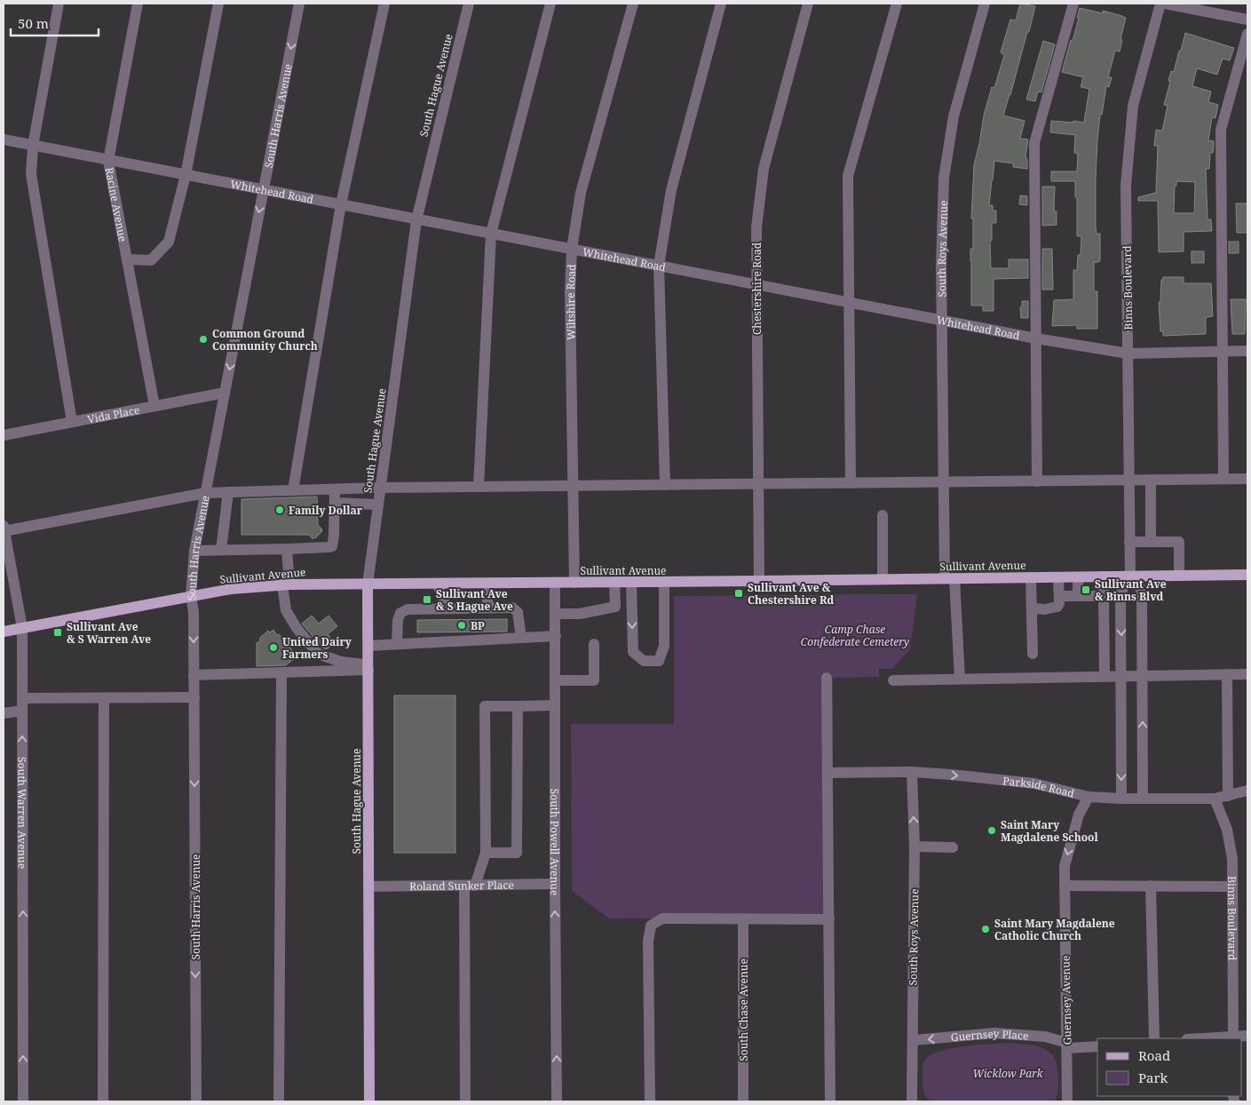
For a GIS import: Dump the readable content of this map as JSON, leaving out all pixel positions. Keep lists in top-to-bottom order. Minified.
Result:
{"streets":{"main road":["South Hague Avenue","Sullivant Avenue"],"street":["South Harris Avenue","Whitehead Road","Racine Avenue","South Roys Avenue","Binns Boulevard","Chestershire Road","Wiltshire Road","Vida Place","Parkside Road","South Warren Avenue","South Powell Avenue","Roland Sunker Place","Guernsey Avenue","South Chase Avenue","Guernsey Place"]},"crossings":[["South Hague Avenue","Whitehead Road"],["South Hague Avenue","Sullivant Avenue"],["South Hague Avenue","Roland Sunker Place"],["South Harris Avenue","Whitehead Road"],["South Harris Avenue","Vida Place"],["South Harris Avenue","Sullivant Avenue"],["Whitehead Road","Racine Avenue"],["Whitehead Road","South Roys Avenue"],["Whitehead Road","Binns Boulevard"],["Whitehead Road","Chestershire Road"],["Whitehead Road","Wiltshire Road"],["Racine Avenue","Vida Place"],["South Roys Avenue","Sullivant Avenue"],["South Roys Avenue","Parkside Road"],["South Roys Avenue","Guernsey Place"],["Binns Boulevard","Sullivant Avenue"],["Binns Boulevard","Parkside Road"],["Chestershire Road","Sullivant Avenue"],["Wiltshire Road","Sullivant Avenue"],["Sullivant Avenue","South Warren Avenue"],["Sullivant Avenue","South Powell Avenue"],["Parkside Road","Guernsey Avenue"],["South Powell Avenue","Roland Sunker Place"],["Guernsey Avenue","Guernsey Place"]],"one_way":["Guernsey Place"],"parks":["Camp Chase Confederate Cemetery","Wicklow Park"],"places":{"other":["Common Ground Community Church","Family Dollar","BP","United Dairy Farmers","Saint Mary Magdalene School","Saint Mary Magdalene Catholic Church"],"transit":["Sullivant Ave & Binns Blvd","Sullivant Ave & Chestershire Rd","Sullivant Ave & S Hague Ave","Sullivant Ave & S Warren Ave"]},"legend":["Road","Park"],"scale_bar":"50 m"}
